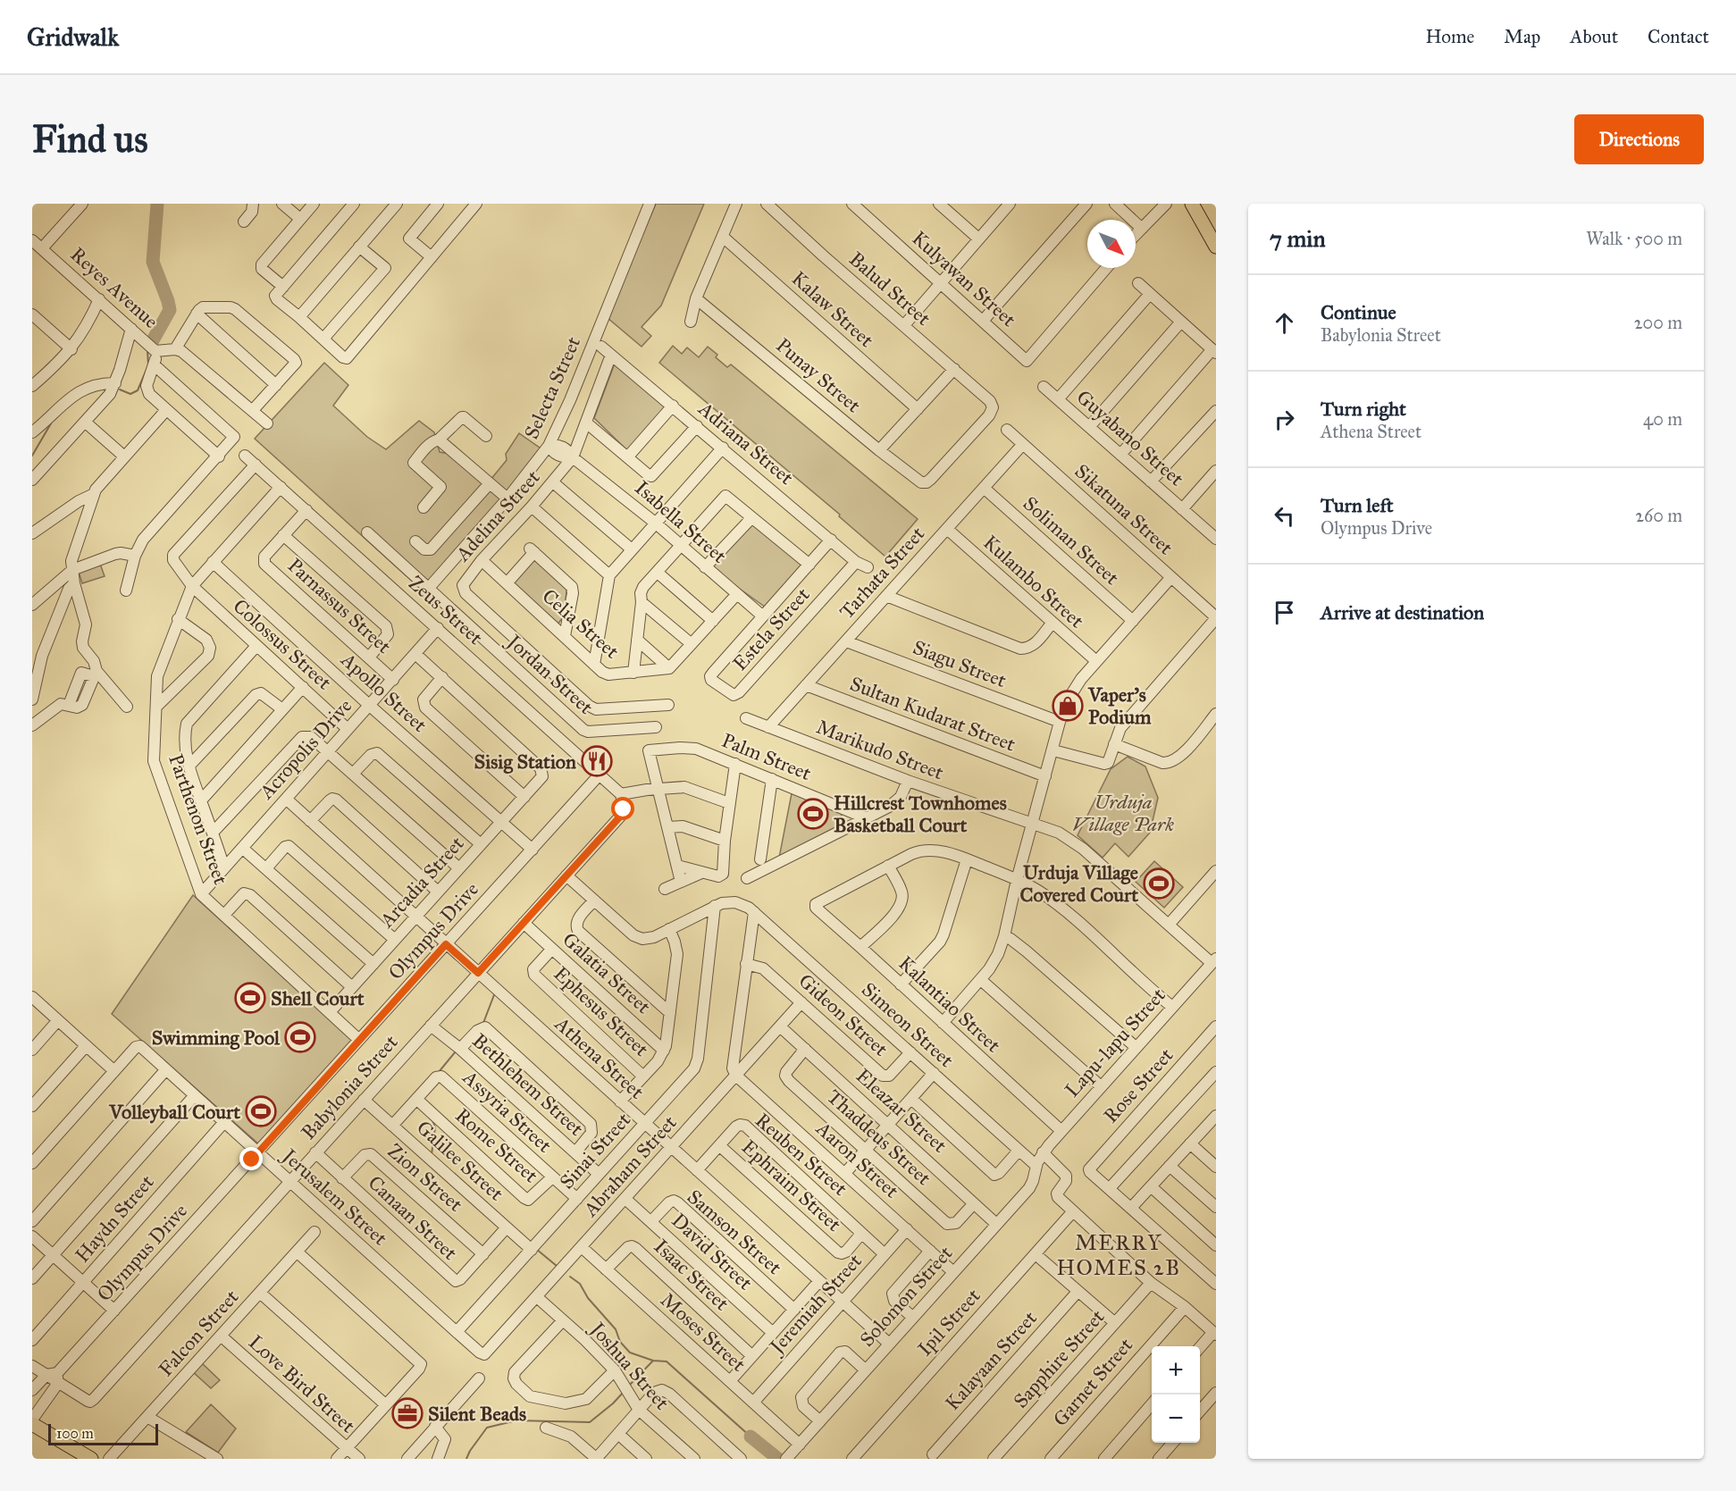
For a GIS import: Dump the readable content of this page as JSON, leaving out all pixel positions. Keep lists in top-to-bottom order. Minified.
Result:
{"streets":{"street":["Kulyawan Street","Reyes Avenue","Balud Street","Kalaw Street","Punay Street","Selecta Street","Guyabano Street","Adriana Street","Sikatuna Street","Adelina Street","Isabella Street","Soliman Street","Tarhata Street","Kulambo Street","Parnassus Street","Zeus Street","Celia Street","Estela Street","Colossus Street","Siagu Street","Jordan Street","Apollo Street","Sultan Kudarat Street","Acropolis Drive","Marikudo Street","Palm Street","Parthenon Street","Arcadia Street","Olympus Drive","Galatia Street","Kalantiao Street","Ephesus Street","Gideon Street","Simeon Street","Lapu-lapu Street","Athena Street","Bethlehem Street","Rose Street","Babylonia Street","Eleazar Street","Assyria Street","Thaddeus Street","Rome Street","Sinai Street","Reuben Street","Aaron Street","Galilee Street","Abraham Street","Zion Street","Ephraim Street","Jerusalem Street","Canaan Street","Haydn Street","Samson Street","David Street","Isaac Street","Solomon Street","Jeremiah Street","Ipil Street","Moses Street","Falcon Street","Sapphire Street","Kalayaan Street","Joshua Street","Garnet Street","Love Bird Street"]},"crossings":[["Balud Street","Punay Street"],["Selecta Street","Isabella Street"],["Selecta Street","Jordan Street"],["Adriana Street","Adelina Street"],["Adriana Street","Estela Street"],["Sikatuna Street","Tarhata Street"],["Adelina Street","Isabella Street"],["Adelina Street","Celia Street"],["Isabella Street","Estela Street"],["Soliman Street","Tarhata Street"],["Tarhata Street","Kulambo Street"],["Tarhata Street","Siagu Street"],["Tarhata Street","Sultan Kudarat Street"],["Tarhata Street","Marikudo Street"],["Parnassus Street","Zeus Street"],["Parnassus Street","Acropolis Drive"],["Zeus Street","Colossus Street"],["Zeus Street","Acropolis Drive"],["Zeus Street","Parthenon Street"],["Zeus Street","Olympus Drive"],["Zeus Street","Babylonia Street"],["Colossus Street","Acropolis Drive"],["Colossus Street","Parthenon Street"],["Apollo Street","Acropolis Drive"],["Apollo Street","Parthenon Street"],["Apollo Street","Arcadia Street"],["Apollo Street","Olympus Drive"],["Acropolis Drive","Parthenon Street"],["Acropolis Drive","Athena Street"],["Marikudo Street","Lapu-lapu Street"],["Parthenon Street","Arcadia Street"],["Parthenon Street","Olympus Drive"],["Arcadia Street","Athena Street"],["Olympus Drive","Athena Street"],["Olympus Drive","Babylonia Street"],["Olympus Drive","Jerusalem Street"],["Galatia Street","Ephesus Street"],["Galatia Street","Babylonia Street"],["Kalantiao Street","Lapu-lapu Street"],["Gideon Street","Simeon Street"],["Gideon Street","Abraham Street"],["Simeon Street","Solomon Street"],["Lapu-lapu Street","Solomon Street"],["Athena Street","Babylonia Street"],["Athena Street","Sinai Street"],["Athena Street","Reuben Street"],["Athena Street","Abraham Street"],["Athena Street","Solomon Street"],["Athena Street","Jeremiah Street"],["Bethlehem Street","Babylonia Street"],["Bethlehem Street","Sinai Street"],["Babylonia Street","Galilee Street"],["Babylonia Street","Jerusalem Street"],["Babylonia Street","Canaan Street"],["Eleazar Street","Thaddeus Street"],["Eleazar Street","Abraham Street"],["Eleazar Street","Solomon Street"],["Assyria Street","Rome Street"],["Assyria Street","Sinai Street"],["Assyria Street","Galilee Street"],["Sinai Street","Galilee Street"],["Sinai Street","Jerusalem Street"],["Reuben Street","Ephraim Street"],["Reuben Street","Jeremiah Street"],["Aaron Street","Abraham Street"],["Aaron Street","Solomon Street"],["Aaron Street","Jeremiah Street"],["Galilee Street","Canaan Street"],["Abraham Street","Jerusalem Street"],["Abraham Street","David Street"],["Abraham Street","Moses Street"],["Abraham Street","Joshua Street"],["Zion Street","Canaan Street"],["Jerusalem Street","Haydn Street"],["Samson Street","David Street"],["Isaac Street","Moses Street"],["Solomon Street","Moses Street"],["Jeremiah Street","Moses Street"],["Falcon Street","Love Bird Street"]],"districts":["MERRY HOMES 2B"],"parks":["Urduja Village Park"],"places":{"shop":["Vaper's Podium"],"restaurant":["Sisig Station"],"sports":["Hillcrest Townhomes Basketball Court","Urduja Village Covered Court","Shell Court","Swimming Pool","Volleyball Court"],"office":["Silent Beads"]},"scale_bar":"100 m","north":"bottom right","page":{"header":"Gridwalk","nav":["Home","Map","About","Contact"],"buttons":"Directions","title":"Find us","heading":["7 min","Walk · 500 m"],"list":[["Continue","Babylonia Street","200 m"],["Turn right","Athena Street","40 m"],["Turn left","Olympus Drive","260 m"],"Arrive at destination"],"map_buttons":["+","−"],"scale":"100 m"}}
